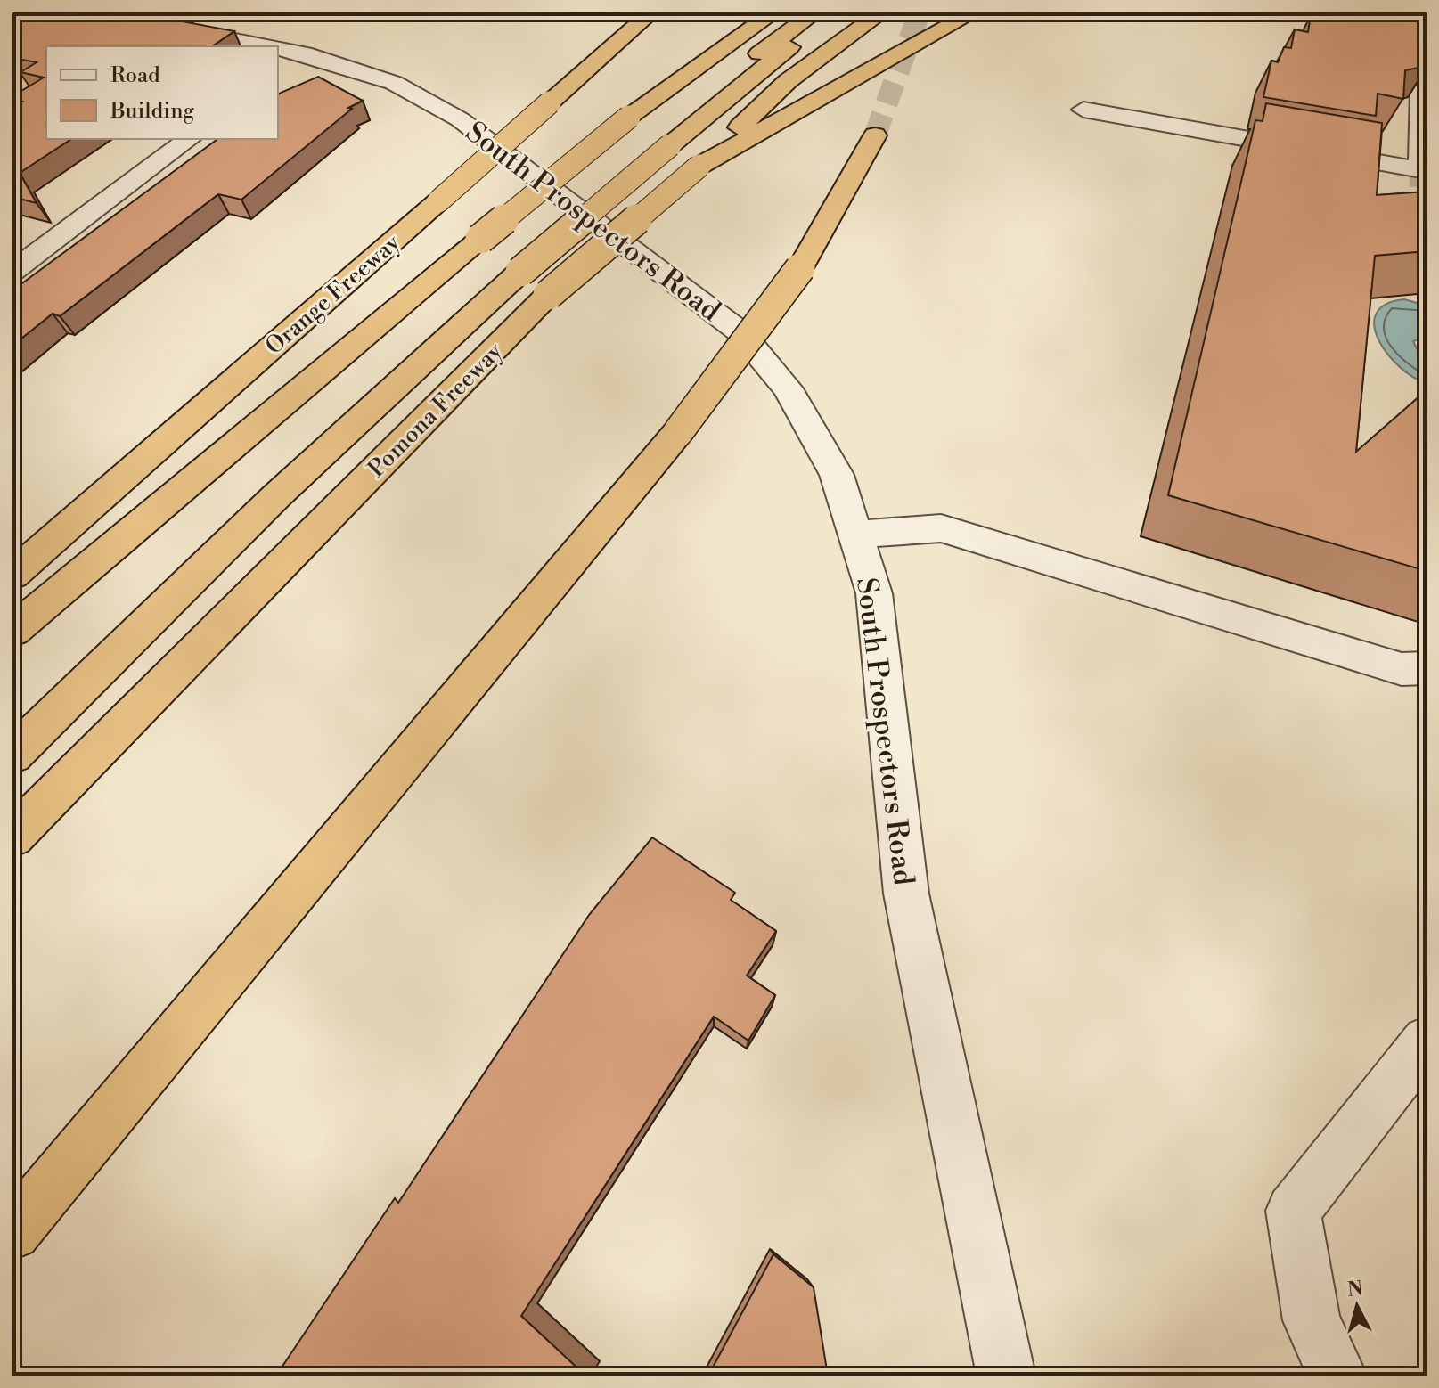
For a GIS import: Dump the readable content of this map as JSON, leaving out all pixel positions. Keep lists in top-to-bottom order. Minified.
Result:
{"streets":{"highway":["Orange Freeway","Pomona Freeway"],"street":["South Prospectors Road"]},"legend":["Road","Building"],"north":"top"}
